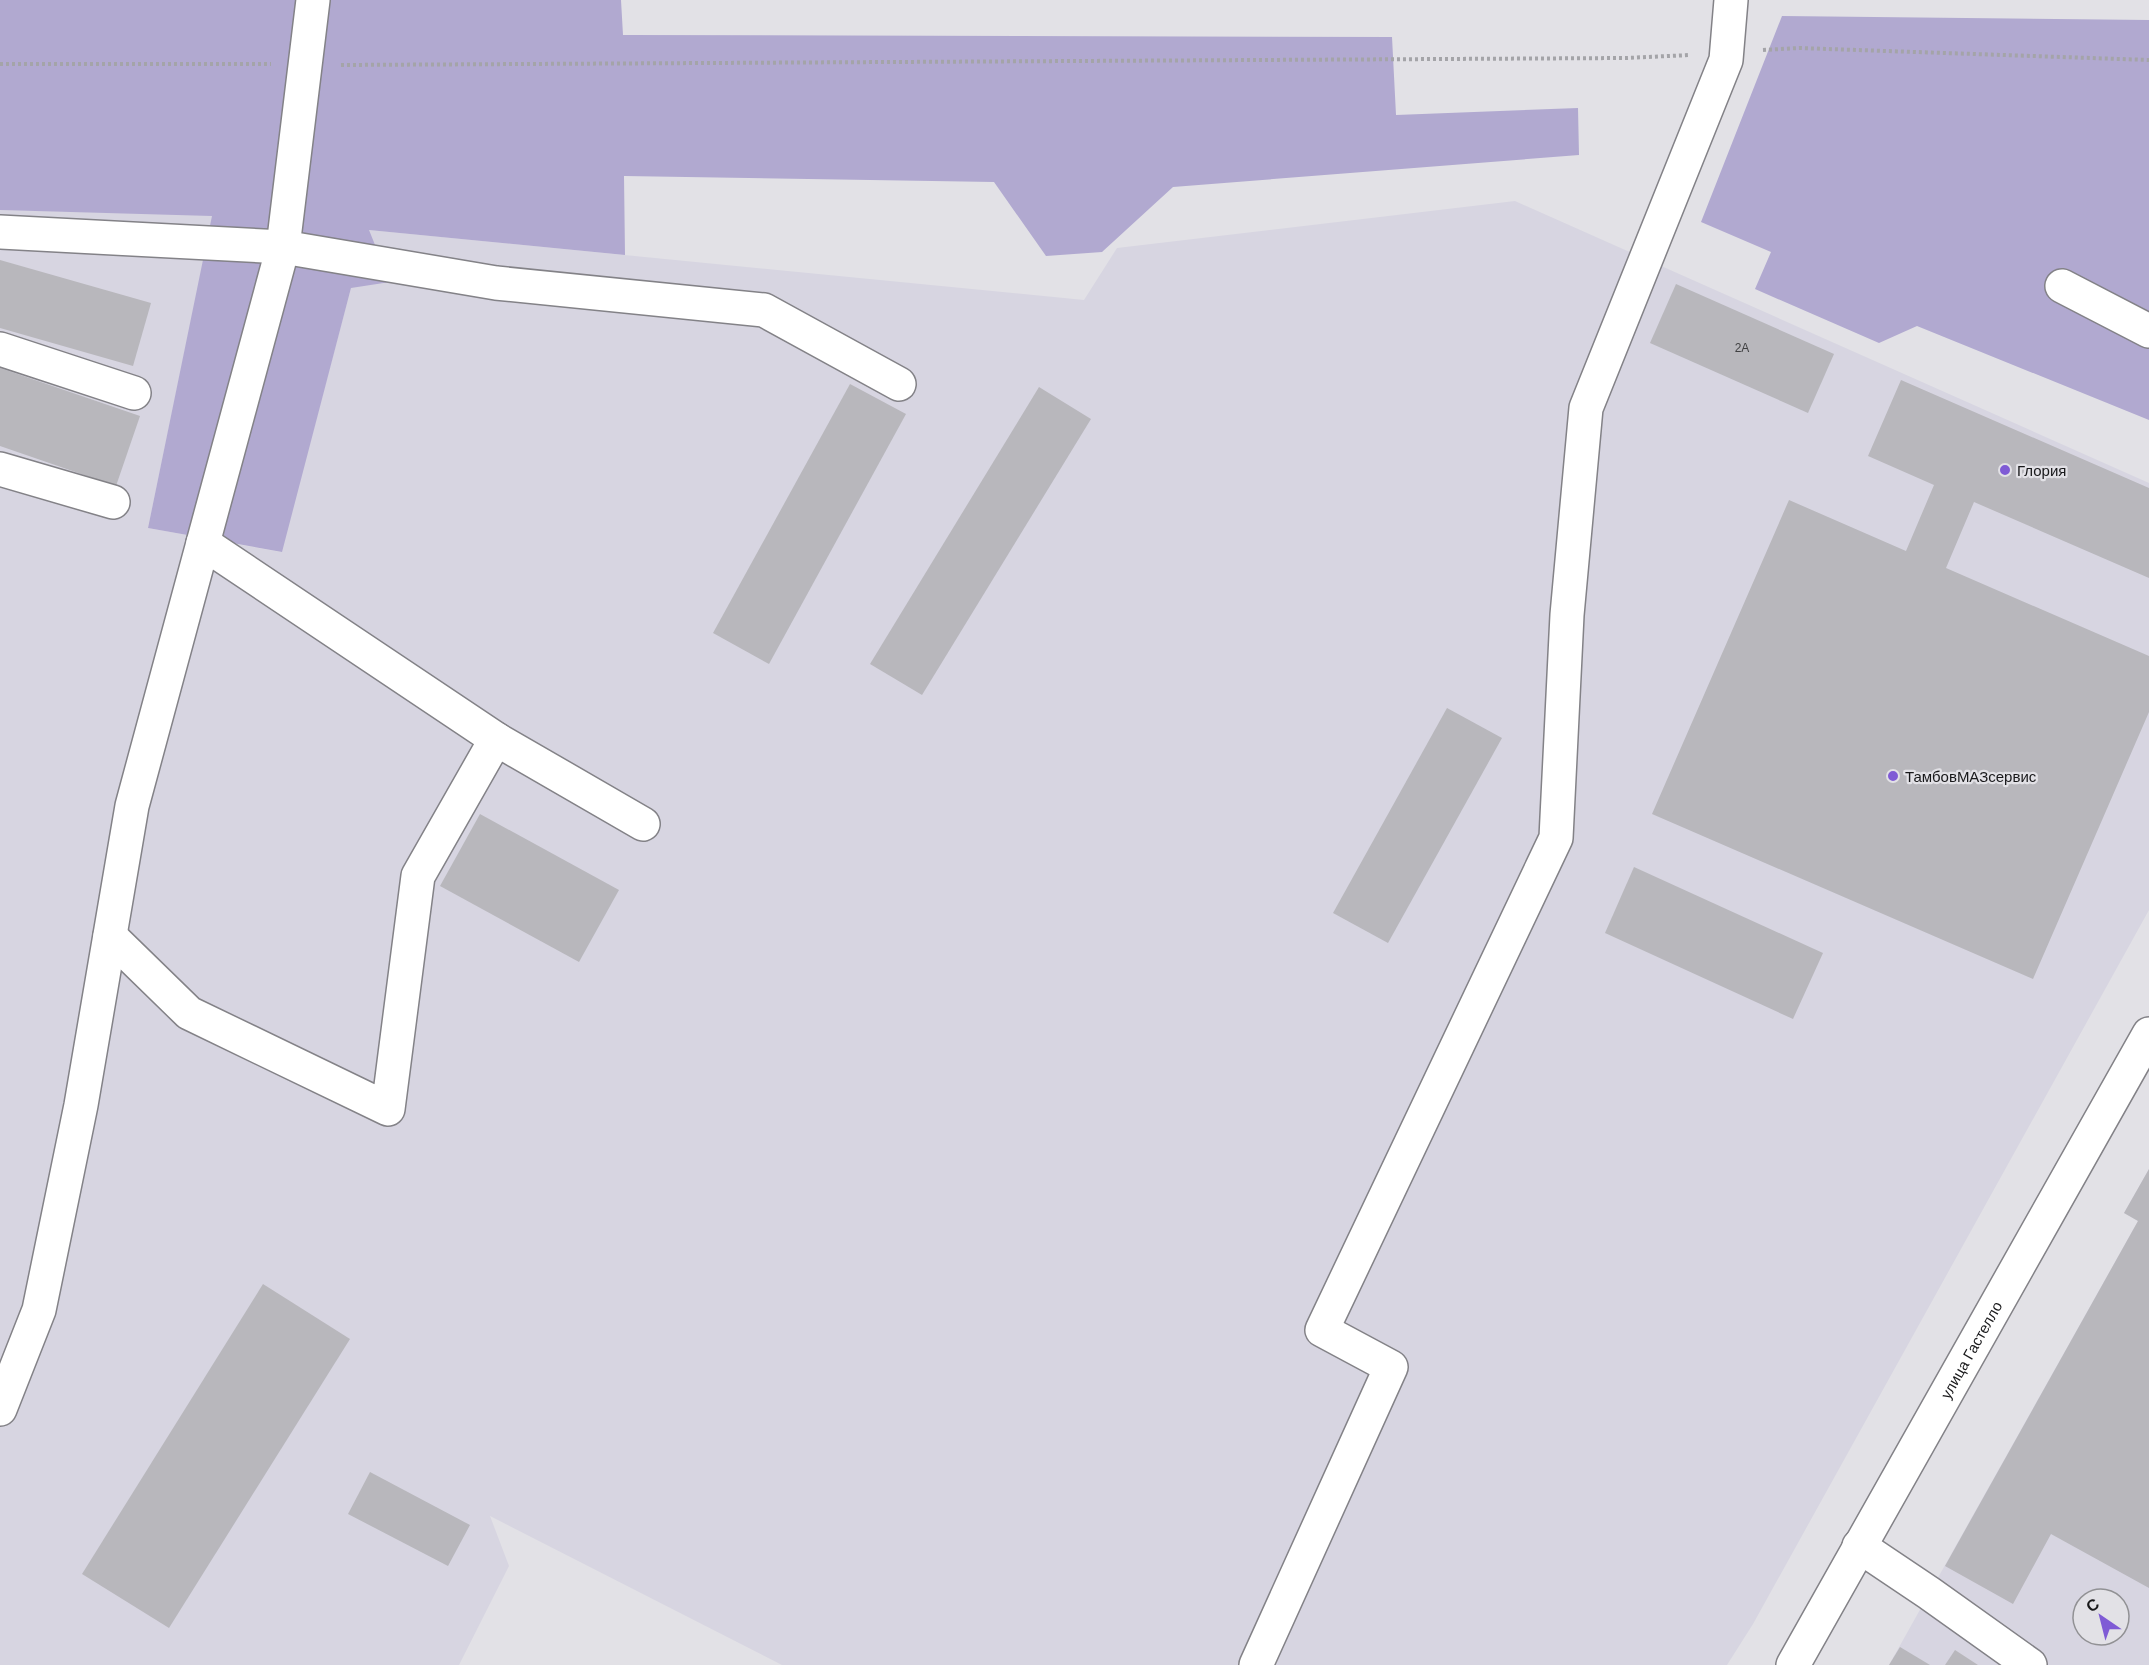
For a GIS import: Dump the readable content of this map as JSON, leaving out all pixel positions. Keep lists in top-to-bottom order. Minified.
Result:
{"streets":{"street":["улица Гастелло"]},"places":["Глория","ТамбовМАЗсервис"],"house_numbers":["2А"],"north":"top left"}
